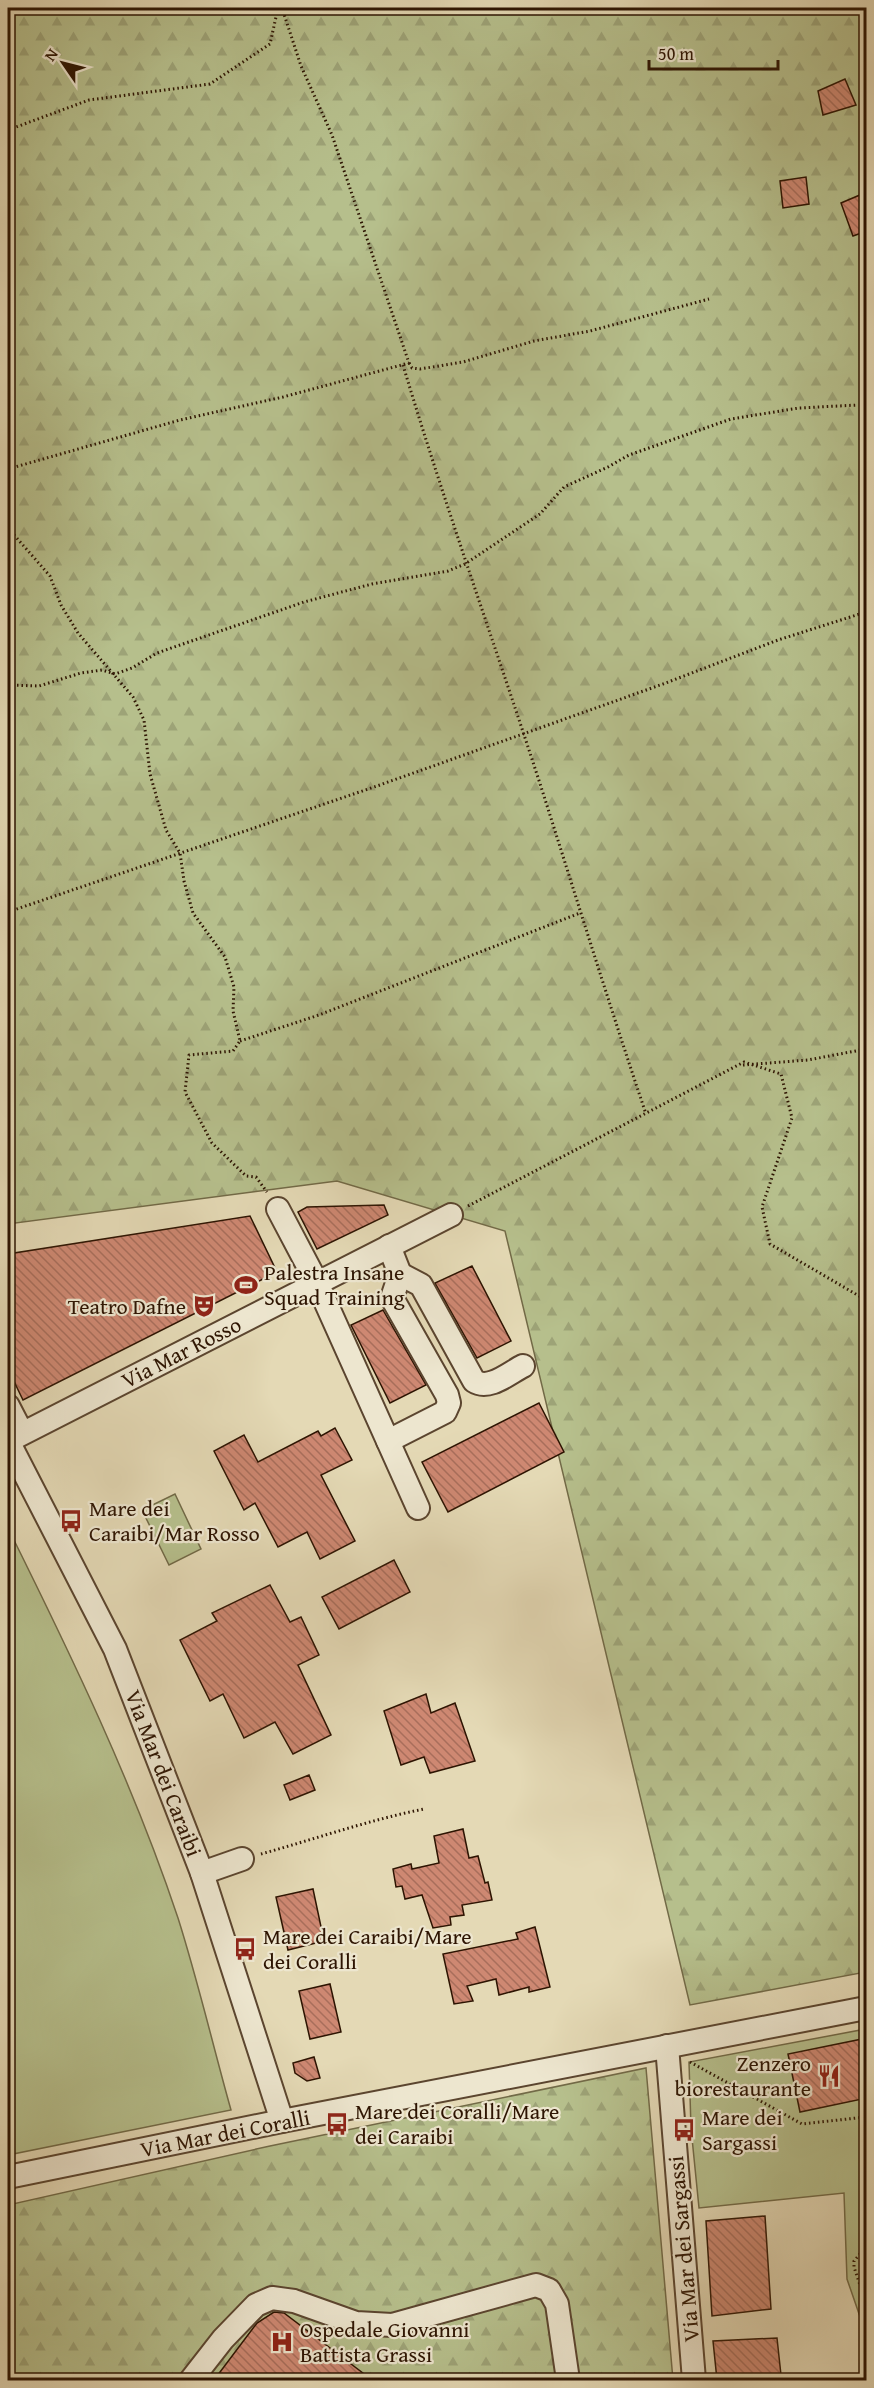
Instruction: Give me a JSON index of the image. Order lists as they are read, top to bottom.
{
  "streets": {
    "street": [
      "Via Mar Rosso",
      "Via Mar dei Caraibi",
      "Via Mar dei Coralli",
      "Via Mar dei Sargassi"
    ]
  },
  "crossings": [
    ["Via Mar Rosso", "Via Mar dei Caraibi"],
    ["Via Mar dei Caraibi", "Via Mar dei Coralli"],
    ["Via Mar dei Coralli", "Via Mar dei Sargassi"]
  ],
  "places": {
    "sports": ["Palestra Insane Squad Training"],
    "theatre": ["Teatro Dafne"],
    "bus stop": [
      "Mare dei Caraibi/Mar Rosso",
      "Mare dei Caraibi/Mare dei Coralli",
      "Mare dei Coralli/Mare dei Caraibi",
      "Mare dei Sargassi"
    ],
    "restaurant": ["Zenzero biorestaurante"],
    "hospital": ["Ospedale Giovanni Battista Grassi"]
  },
  "scale_bar": "50 m",
  "north": "top left"
}
